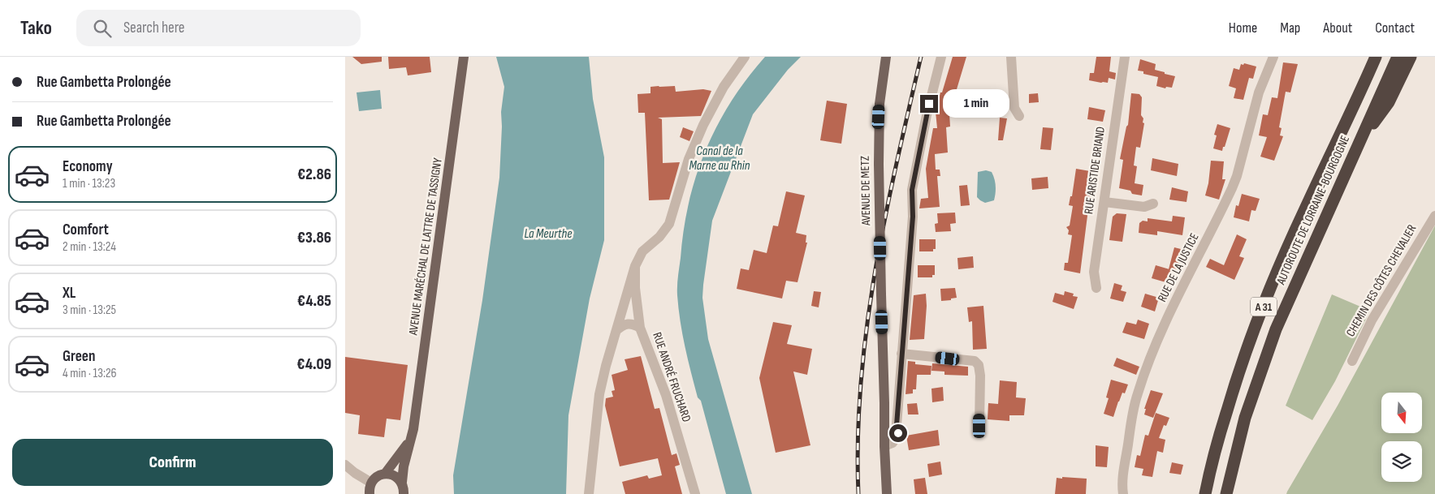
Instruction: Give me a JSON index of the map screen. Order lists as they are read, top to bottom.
{
  "streets": {
    "highway": ["AUTOROUTE DE LORRAINE-BOURGOGNE", "A 31"],
    "main road": ["AVENUE DE METZ", "AVENUE MARÉCHAL DE LATTRE DE TASSIGNY"],
    "street": [
      "RUE ARISTIDE BRIAND",
      "RUE DE LA JUSTICE",
      "CHEMIN DES CÔTES CHEVALIER",
      "RUE ANDRÉ FRUCHARD"
    ]
  },
  "water": ["Canal de la Marne au Rhin", "La Meurthe"],
  "north": "bottom",
  "page": {
    "header": "Tako",
    "search": "Search here",
    "nav": [
      "Home",
      "Map",
      "About",
      "Contact"
    ],
    "banner": ["Rue Gambetta Prolongée", "Rue Gambetta Prolongée"],
    "bubble": "1 min",
    "list": [
      {
        "name": "Economy",
        "note": "1 min · 13:23",
        "value": "€2.86"
      },
      {
        "name": "Comfort",
        "note": "2 min · 13:24",
        "value": "€3.86"
      },
      {
        "name": "XL",
        "note": "3 min · 13:25",
        "value": "€4.85"
      },
      {
        "name": "Green",
        "note": "4 min · 13:26",
        "value": "€4.09"
      }
    ],
    "buttons": "Confirm"
  }
}
